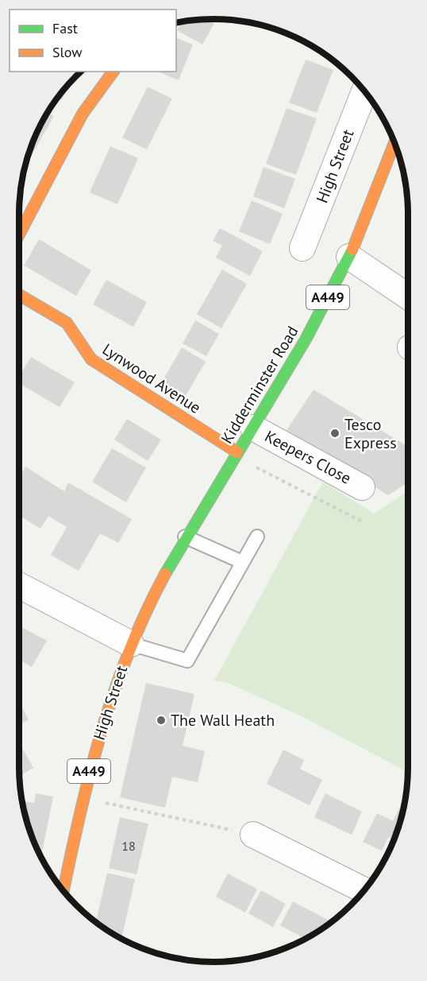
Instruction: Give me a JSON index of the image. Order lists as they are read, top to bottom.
{
  "streets": {
    "main road": [
      "High Street",
      "A449",
      "Lynwood Avenue",
      "Kidderminster Road"
    ],
    "street": ["Keepers Close"]
  },
  "crossings": [
    ["High Street", "Kidderminster Road"],
    ["Lynwood Avenue", "Kidderminster Road"],
    ["Kidderminster Road", "Keepers Close"]
  ],
  "places": ["Tesco Express", "The Wall Heath"],
  "house_numbers": ["18"],
  "legend": ["Fast", "Slow"]
}
